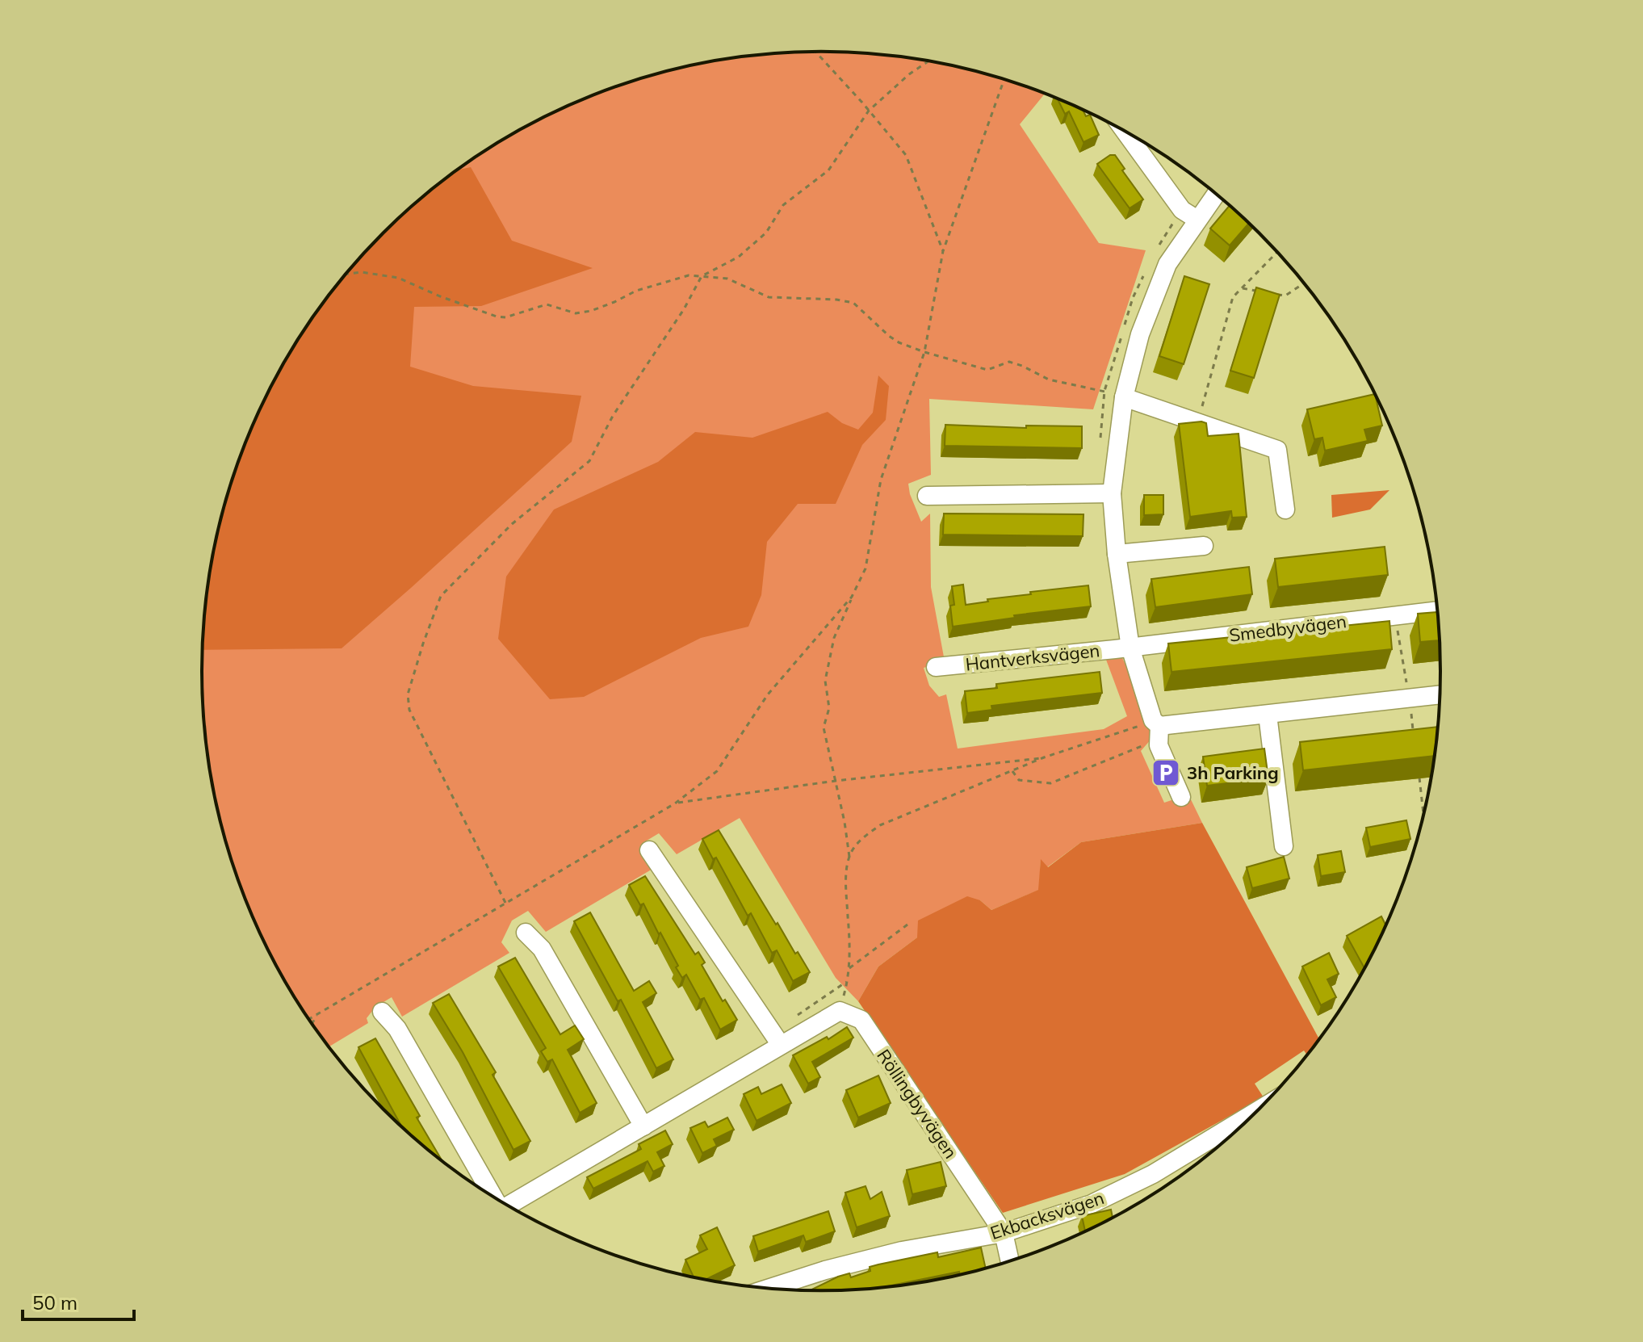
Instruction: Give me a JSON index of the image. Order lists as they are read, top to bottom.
{
  "streets": {
    "street": [
      "Smedbyvägen",
      "Hantverksvägen",
      "Röllingbyvägen",
      "Ekbacksvägen"
    ]
  },
  "crossings": [
    ["Smedbyvägen", "Hantverksvägen"],
    ["Röllingbyvägen", "Ekbacksvägen"]
  ],
  "places": {
    "parking": ["3h Parking"]
  },
  "scale_bar": "50 m"
}
